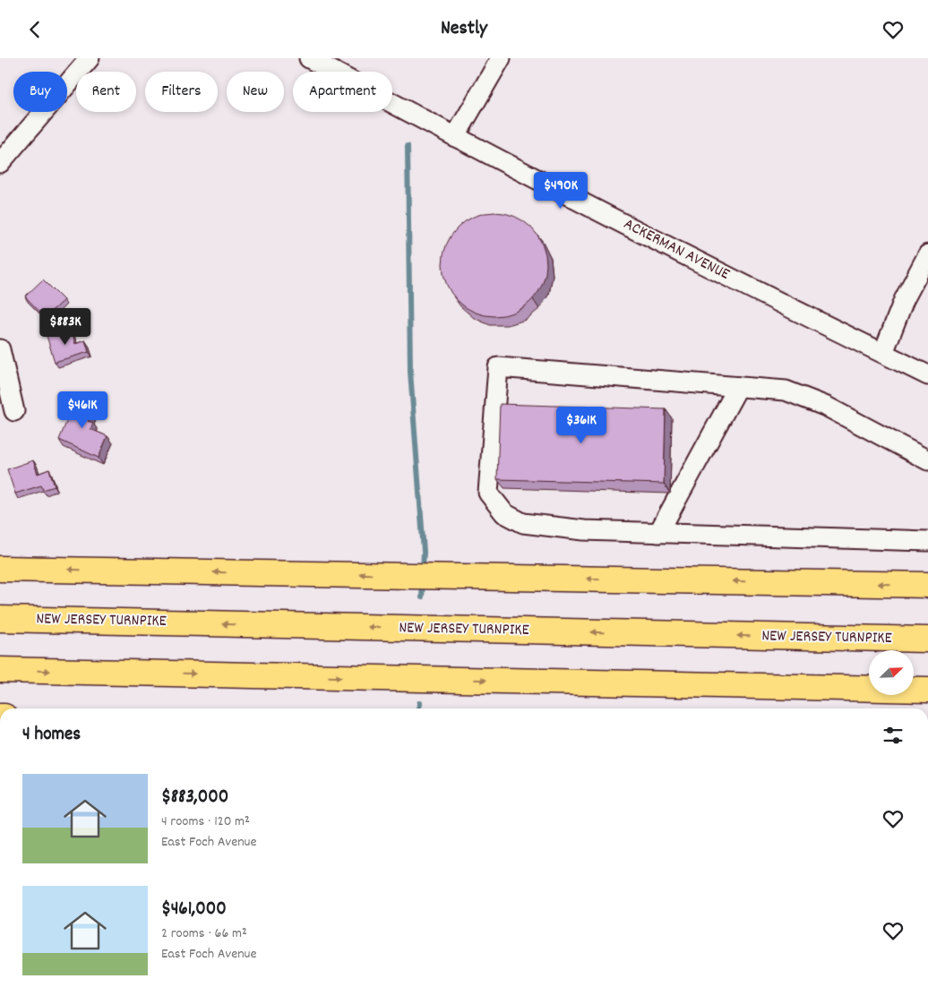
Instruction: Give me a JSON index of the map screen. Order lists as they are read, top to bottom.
{
  "streets": {
    "highway": ["NEW JERSEY TURNPIKE"],
    "street": ["ACKERMAN AVENUE"]
  },
  "north": "top right",
  "page": {
    "header": "Nestly",
    "chip": [
      "Buy",
      "Rent",
      "Filters",
      "New",
      "Apartment"
    ],
    "price": [
      "$490K",
      "$883K",
      "$461K",
      "$361K"
    ],
    "heading": "4 homes",
    "list": [
      {
        "name": "$883,000",
        "note": "4 rooms · 120 m² · East Foch Avenue"
      },
      {
        "name": "$461,000",
        "note": "2 rooms · 66 m² · East Foch Avenue"
      }
    ]
  }
}
